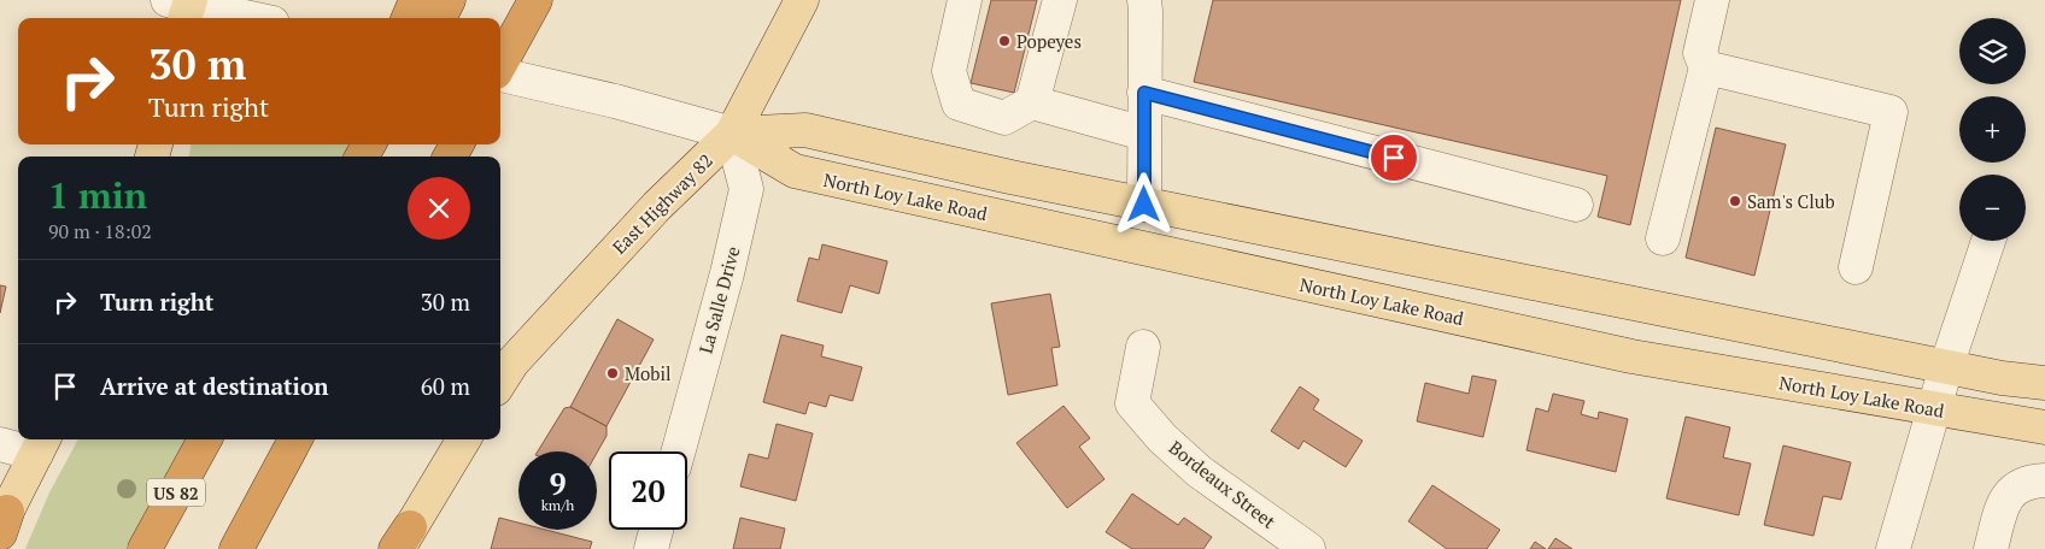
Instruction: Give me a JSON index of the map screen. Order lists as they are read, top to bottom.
{
  "streets": {
    "highway": ["US 82"],
    "main road": ["North Loy Lake Road", "East Highway 82"],
    "street": ["La Salle Drive", "Bordeaux Street"]
  },
  "crossings": [
    ["North Loy Lake Road", "East Highway 82"],
    ["North Loy Lake Road", "La Salle Drive"],
    ["East Highway 82", "La Salle Drive"]
  ],
  "places": ["Popeyes", "Sam's Club", "Mobil"],
  "page": {
    "map_buttons": ["+", "−"],
    "turn": ["30 m", "Turn right"],
    "heading": ["1 min", "90 m · 18:02"],
    "list": [
      {
        "name": "Turn right",
        "value": "30 m"
      },
      {
        "name": "Arrive at destination",
        "value": "60 m"
      }
    ],
    "speed": "9 km/h",
    "limit": "20"
  }
}
